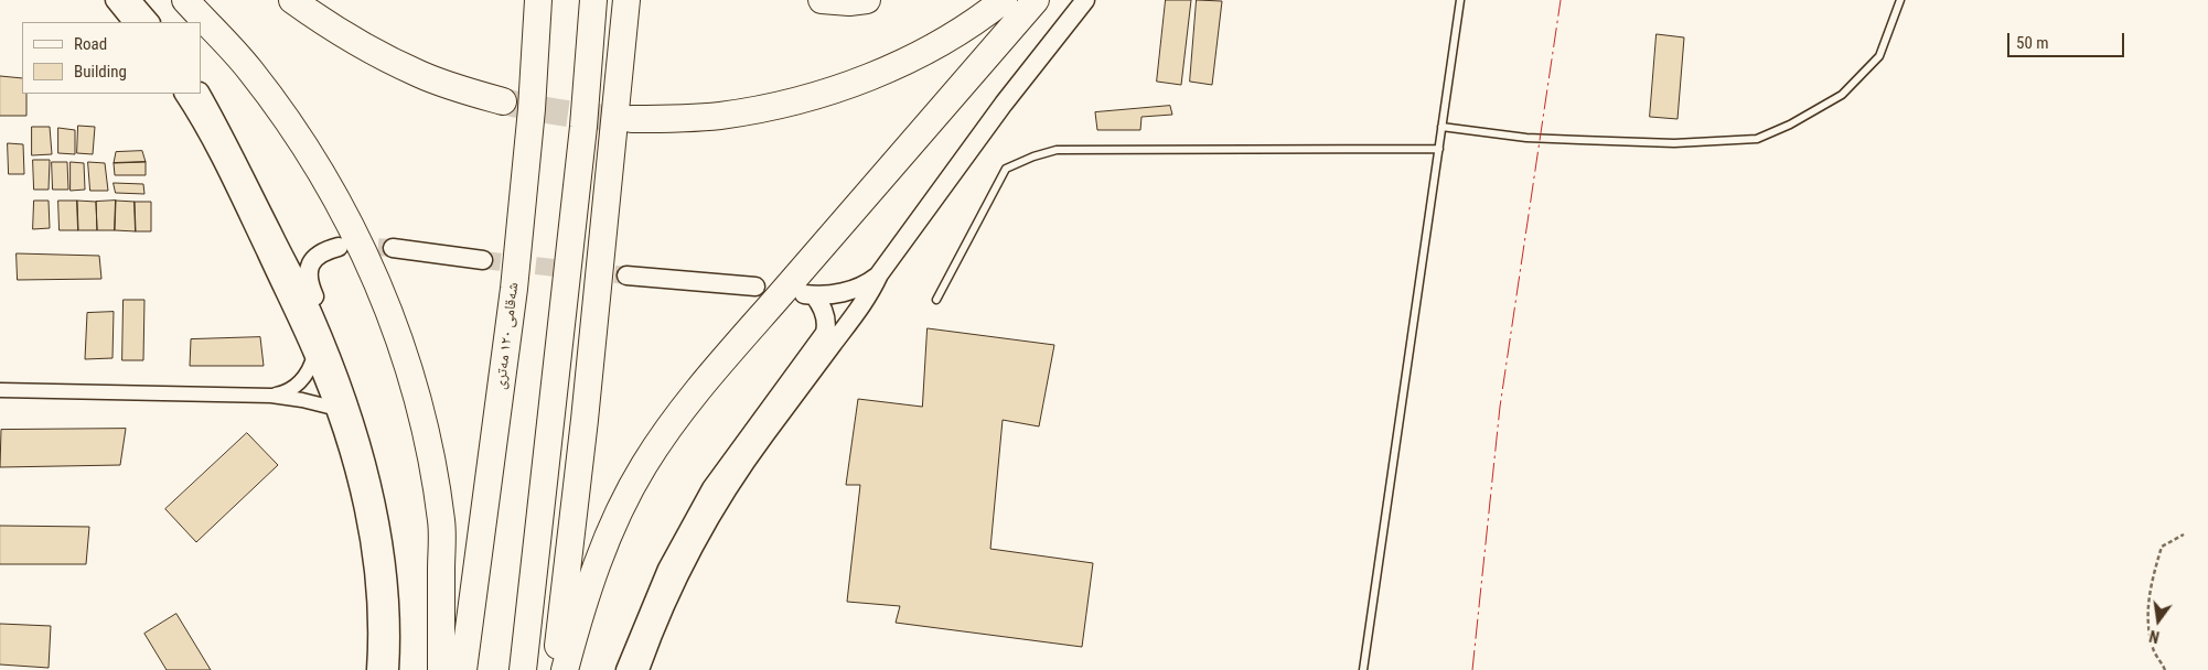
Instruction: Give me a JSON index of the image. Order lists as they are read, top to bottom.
{
  "streets": {
    "highway": ["شەقامی ١٢٠ مەتری"]
  },
  "legend": ["Road", "Building"],
  "scale_bar": "50 m",
  "north": "bottom"
}
